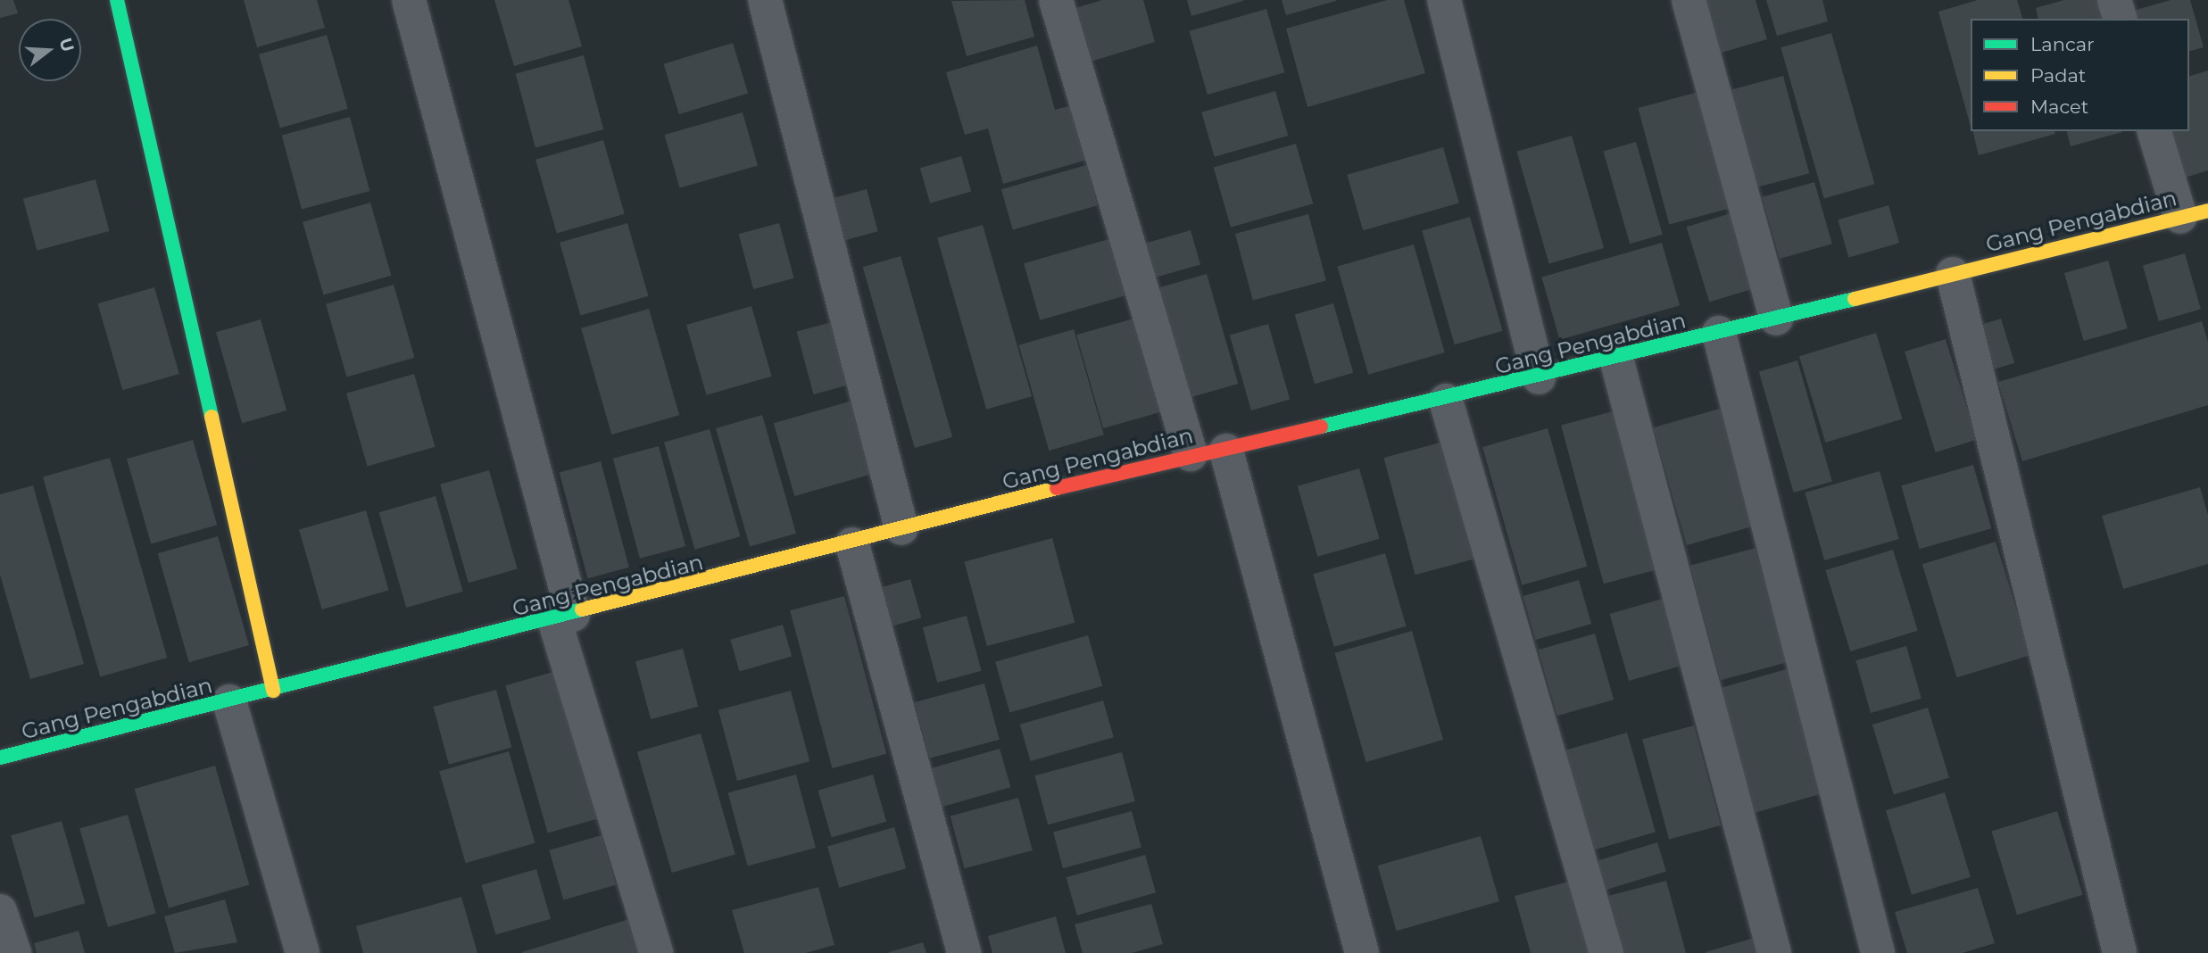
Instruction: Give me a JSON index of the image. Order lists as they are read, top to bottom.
{
  "streets": {
    "street": ["Gang Pengabdian"]
  },
  "legend": ["Lancar", "Padat", "Macet"],
  "north": "right"
}
